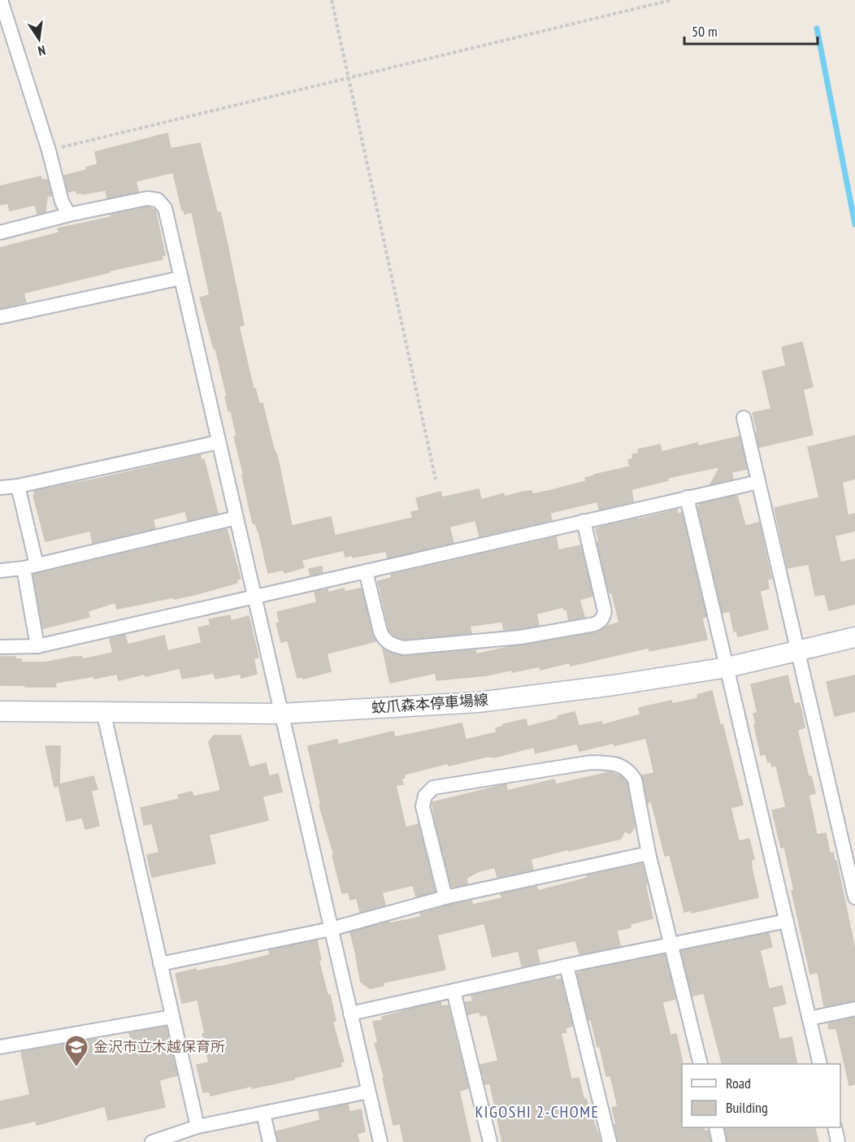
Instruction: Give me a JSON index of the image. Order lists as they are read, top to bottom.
{
  "streets": {
    "main road": ["蚊爪森本停車場線"]
  },
  "districts": ["KIGOSHI 2-CHOME"],
  "places": {
    "school or university": ["金沢市立木越保育所"]
  },
  "legend": ["Road", "Building"],
  "scale_bar": "50 m",
  "north": "bottom"
}
